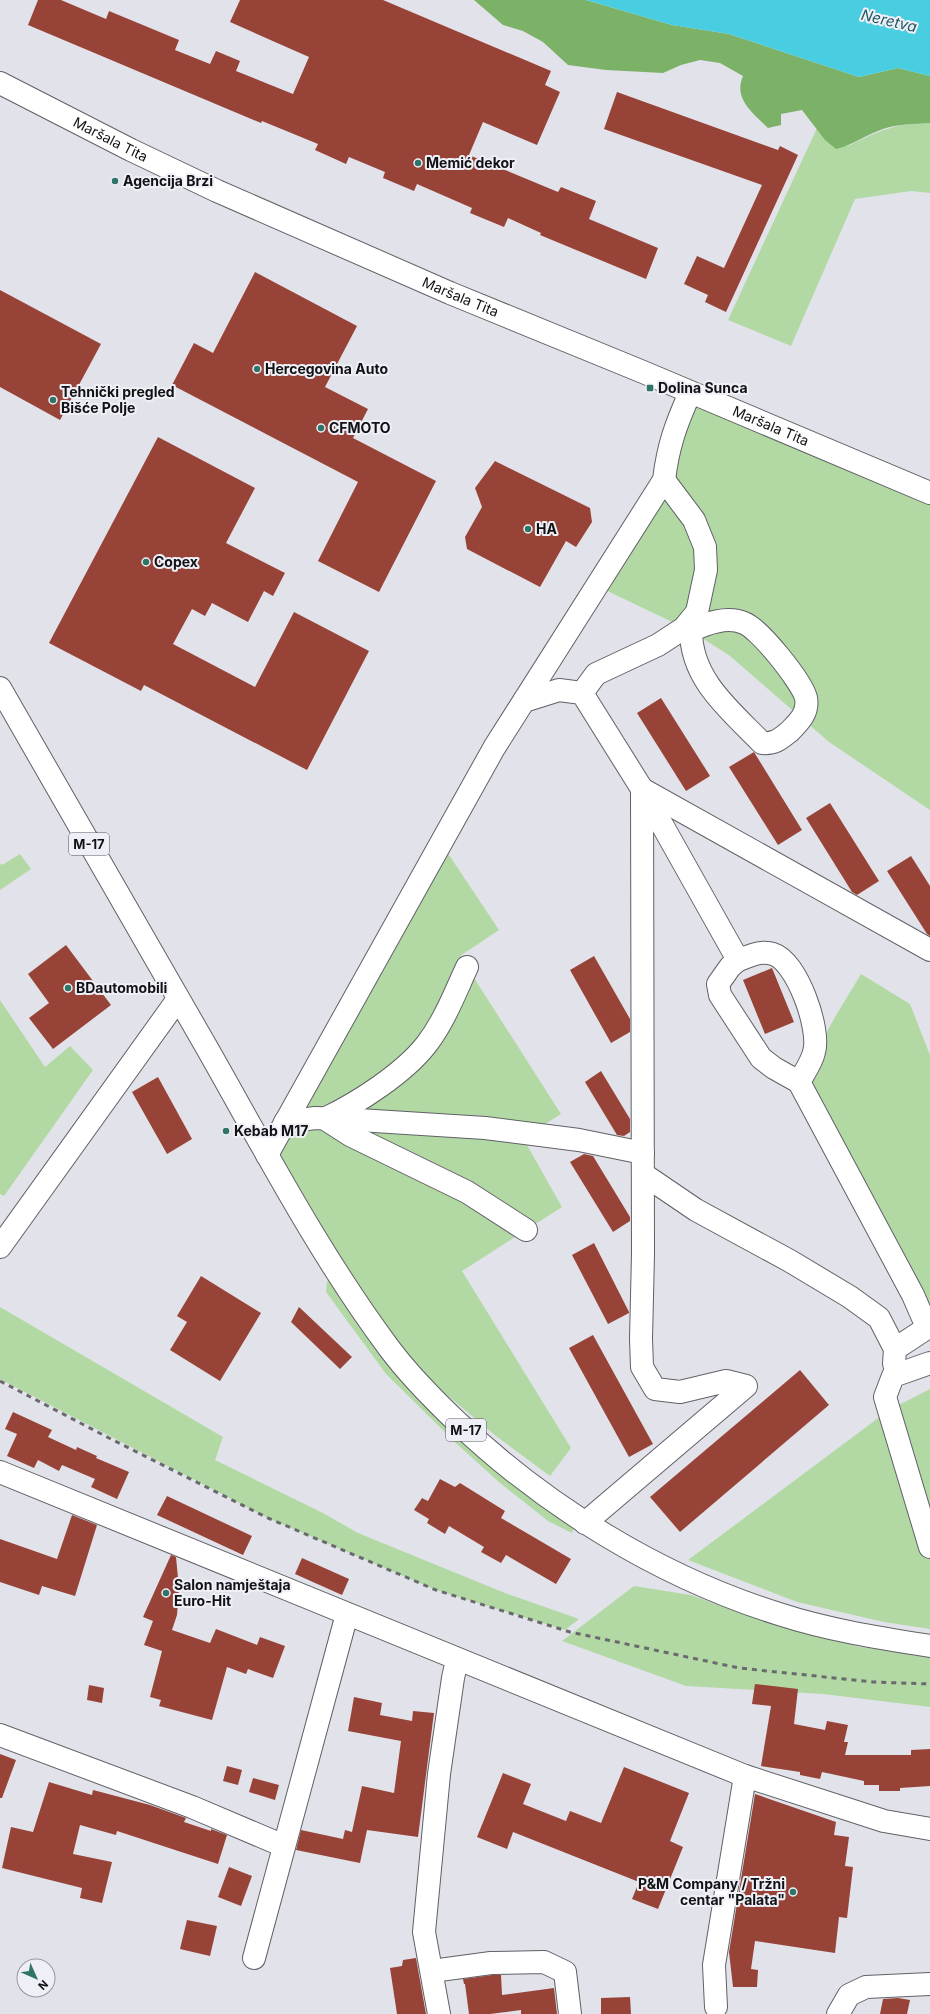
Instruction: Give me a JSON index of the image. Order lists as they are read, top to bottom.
{
  "streets": {
    "street": ["Maršala Tita", "M-17"]
  },
  "water": ["Neretva"],
  "places": {
    "other": [
      "Memić dekor",
      "Agencija Brzi",
      "Hercegovina Auto",
      "Tehnički pregled Bišće Polje",
      "CFMOTO",
      "HA",
      "Copex",
      "BDautomobili",
      "Kebab M17",
      "Salon namještaja Euro-Hit",
      "P&M Company / Tržni centar \"Palata\""
    ],
    "transit": ["Dolina Sunca"]
  },
  "north": "bottom right"
}
